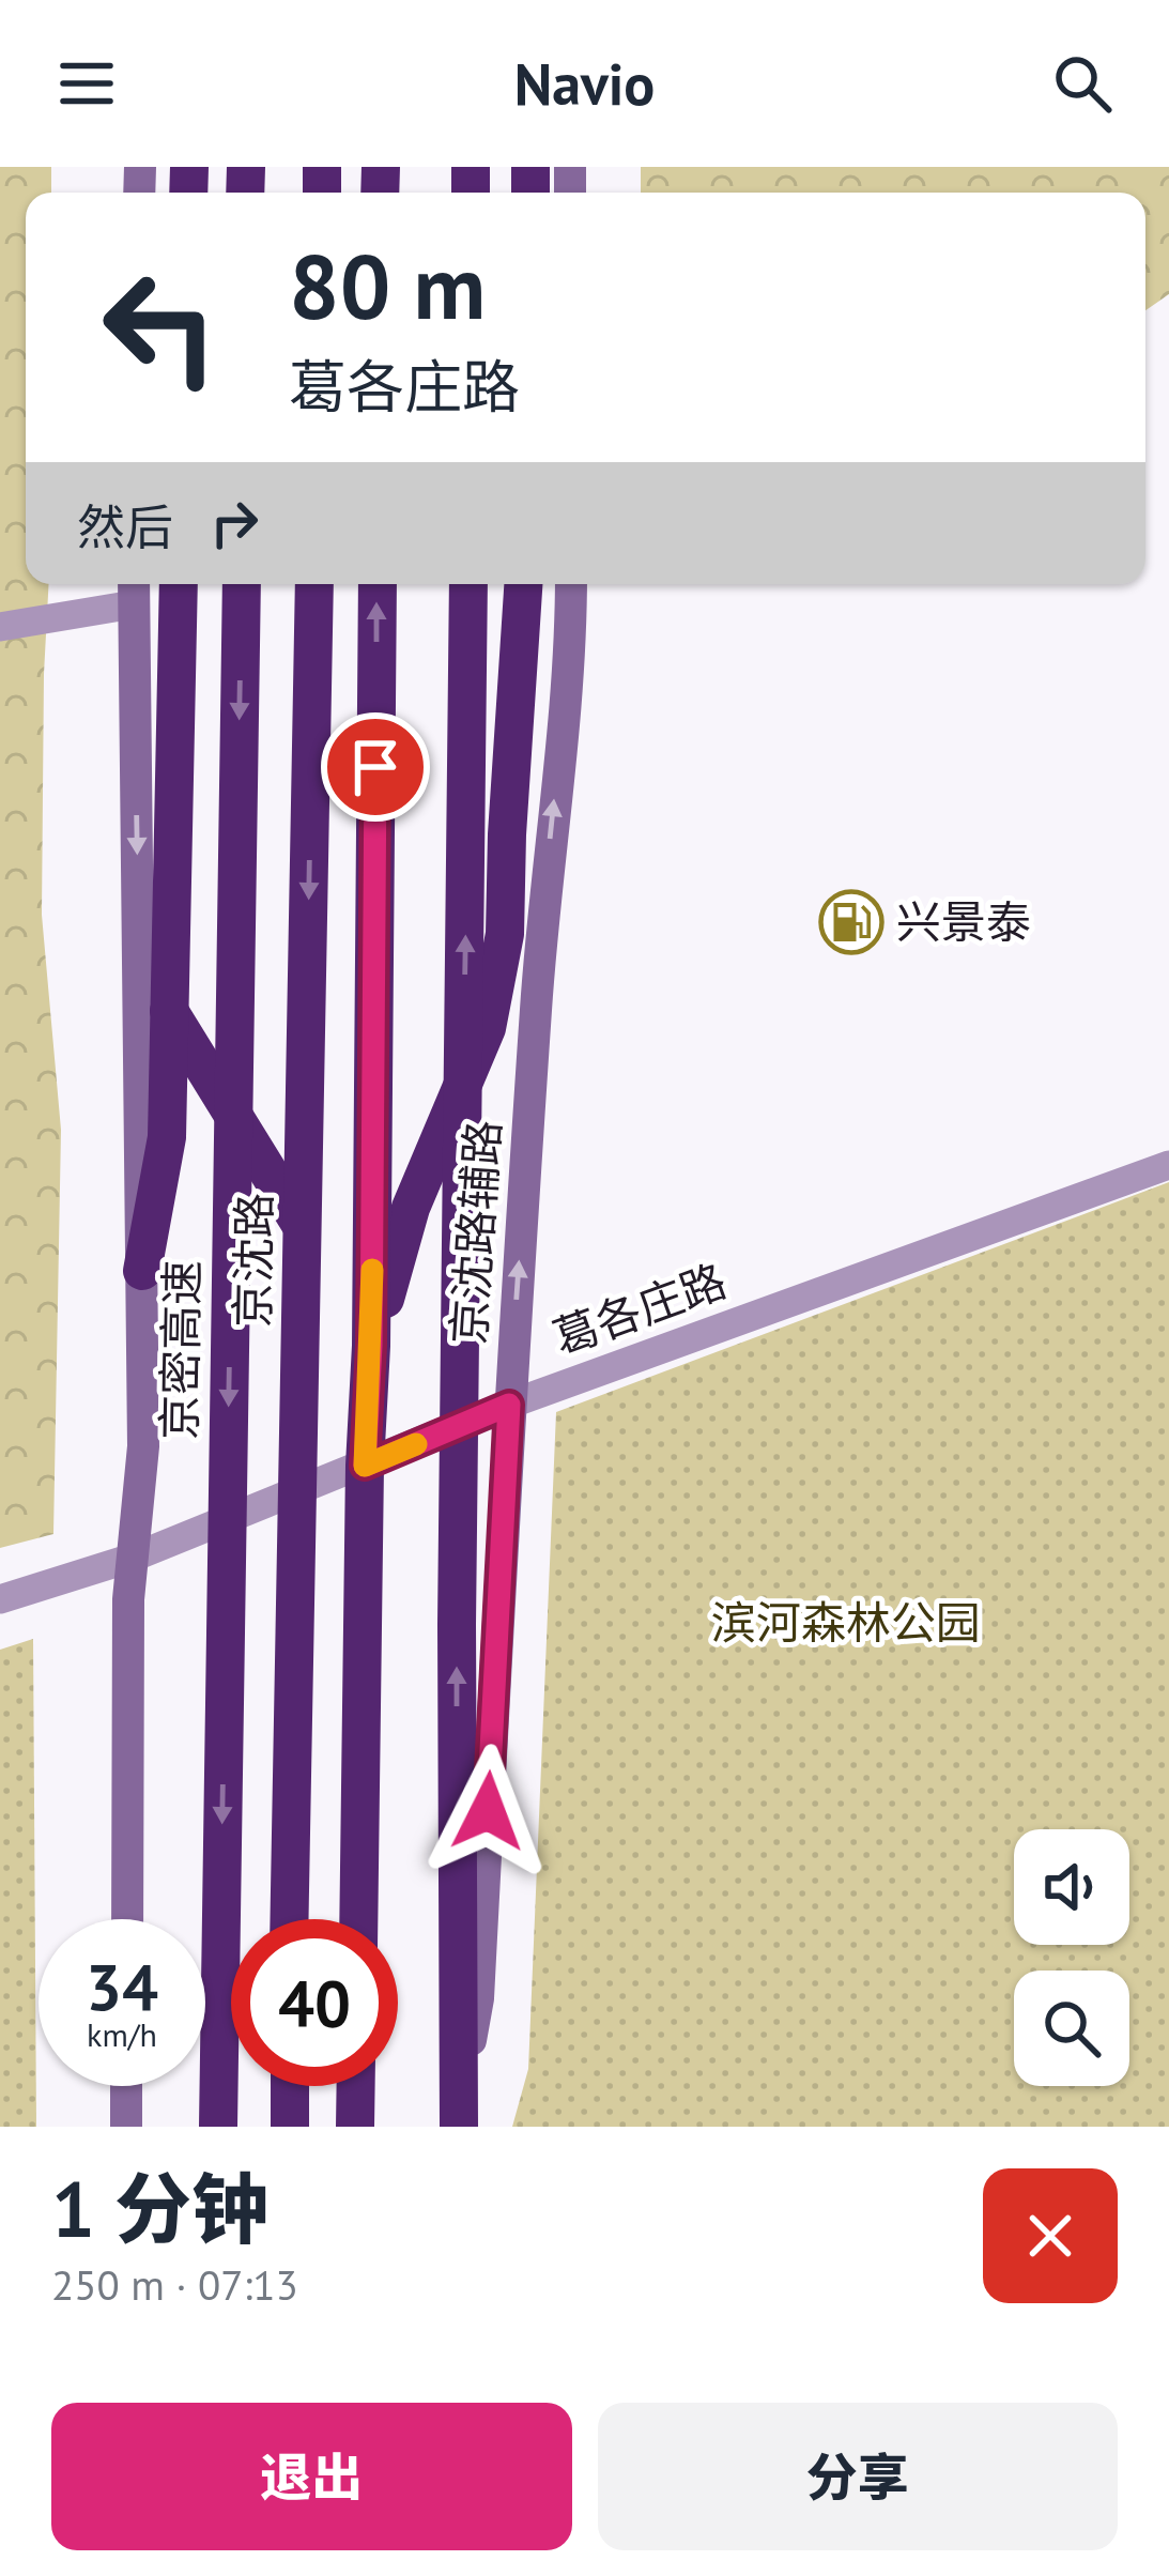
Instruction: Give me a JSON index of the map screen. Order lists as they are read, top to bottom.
{
  "streets": {
    "highway": ["京沈路", "京密高速"],
    "street": ["京沈路辅路", "葛各庄路"]
  },
  "crossings": [
    ["京沈路辅路", "葛各庄路"],
    ["京沈路", "葛各庄路"]
  ],
  "one_way": ["京沈路辅路"],
  "parks": ["滨河森林公园"],
  "places": {
    "fuel station": ["兴景泰"]
  },
  "page": {
    "header": "Navio",
    "turn": ["80 m", "葛各庄路"],
    "then": "然后",
    "speed": "34 km/h",
    "limit": "40",
    "heading": ["1 分钟", "250 m · 07:13"],
    "buttons": ["退出", "分享"]
  }
}
